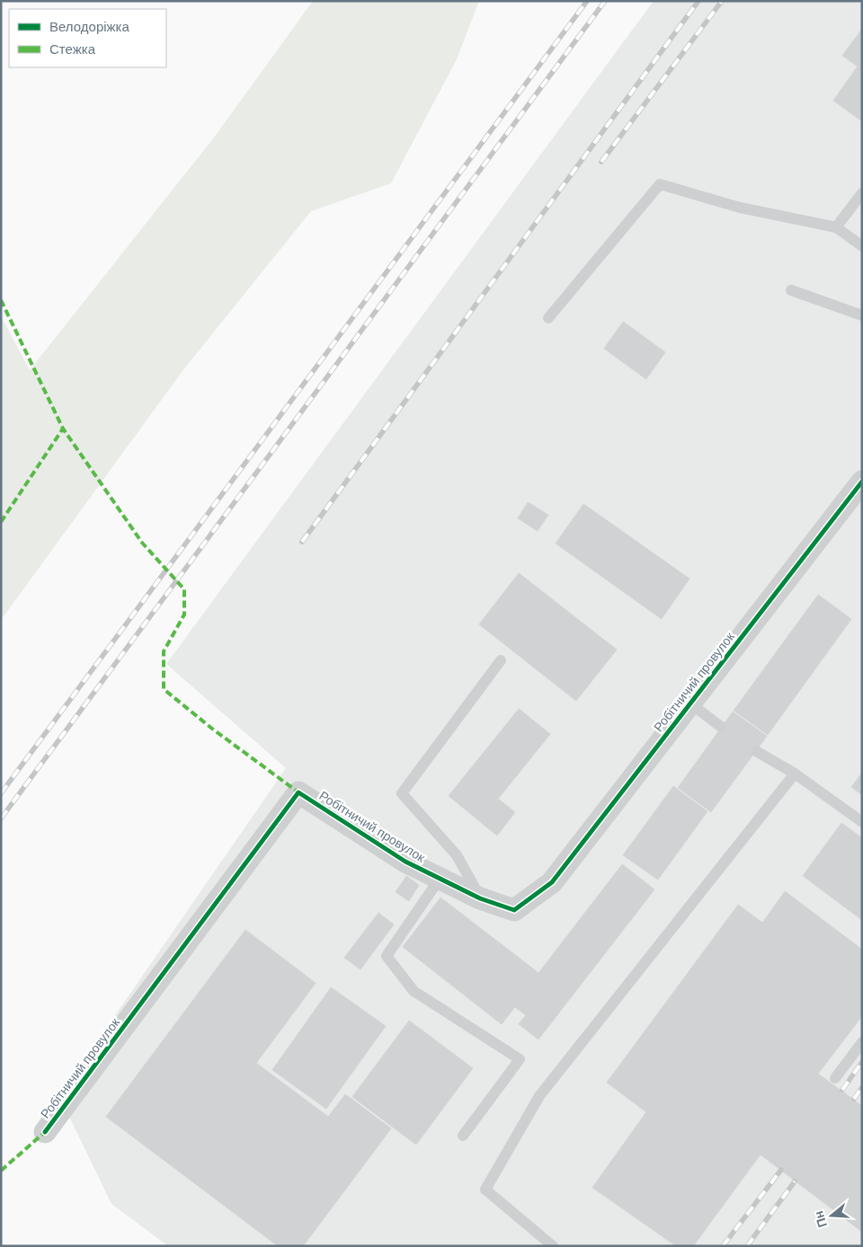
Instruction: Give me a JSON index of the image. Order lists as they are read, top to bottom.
{
  "streets": {
    "street": ["Робітничий провулок"]
  },
  "legend": ["Велодоріжка", "Стежка"],
  "north": "left"
}
